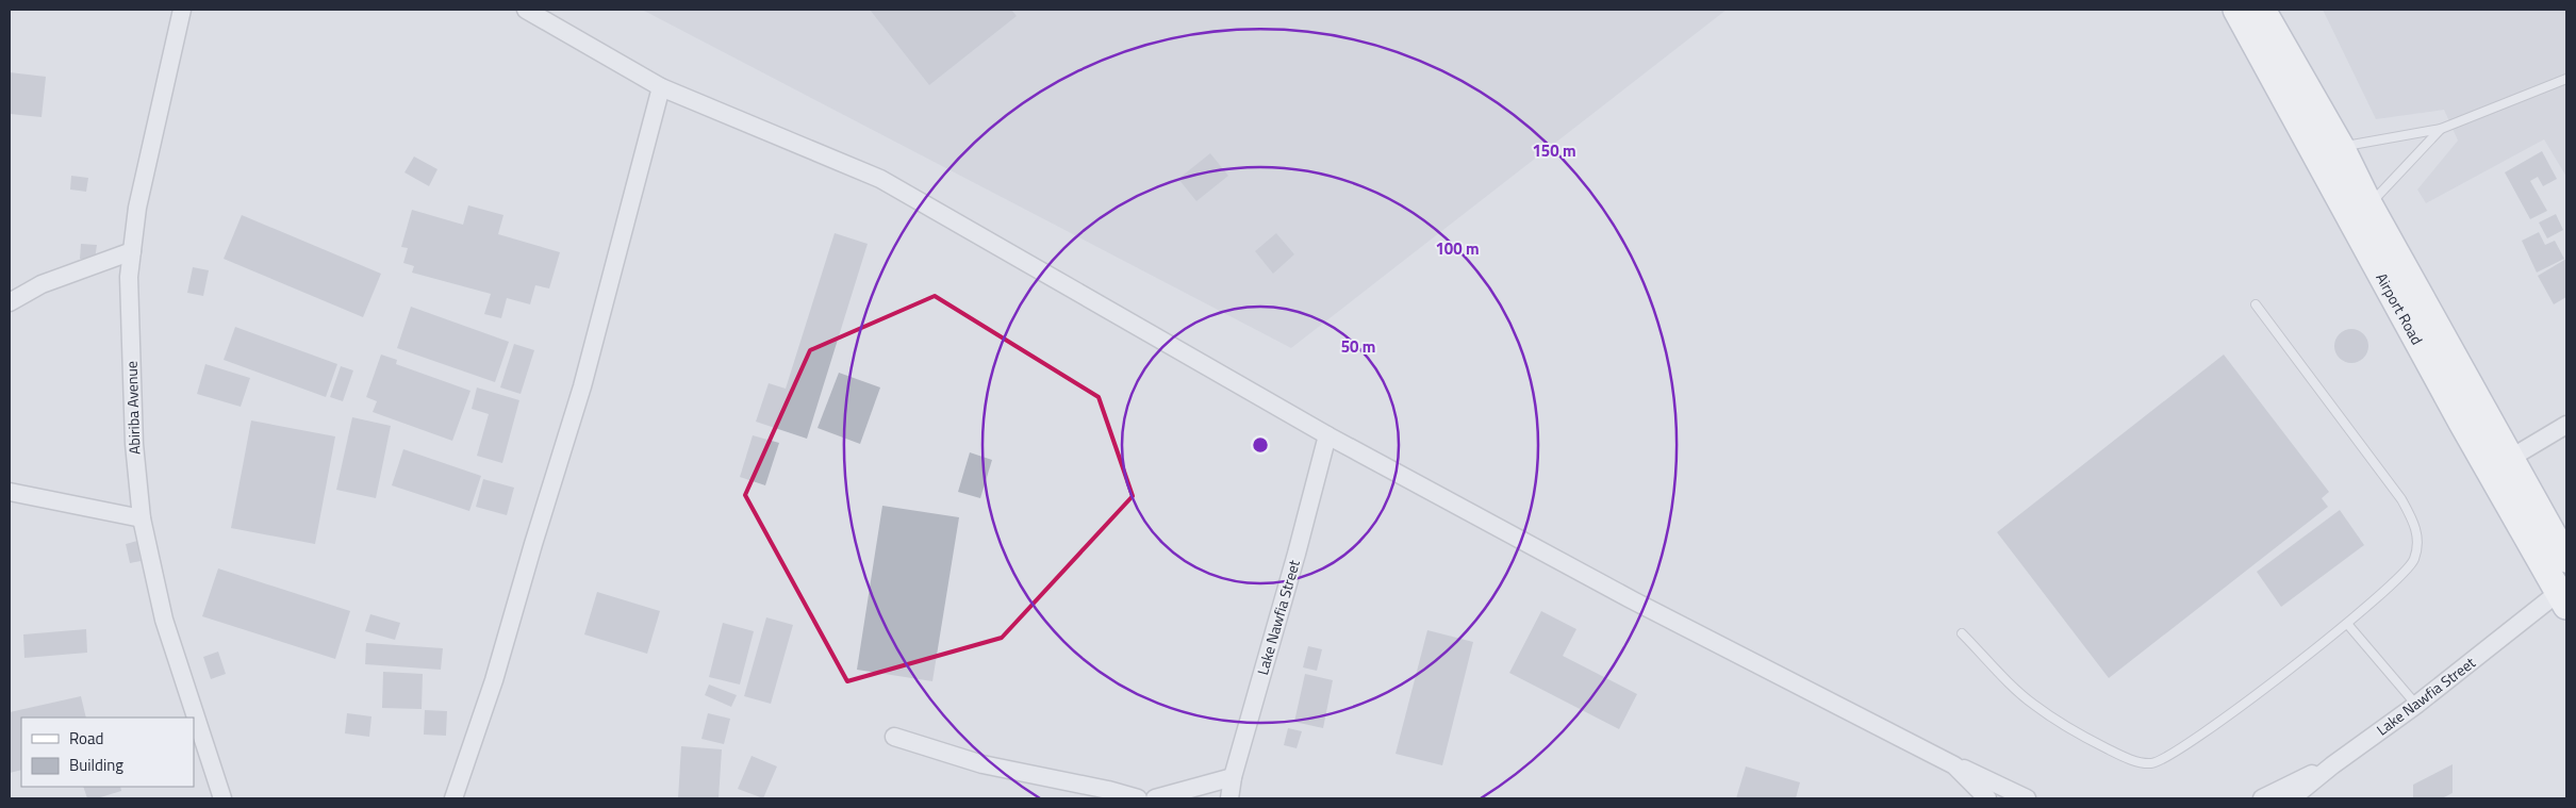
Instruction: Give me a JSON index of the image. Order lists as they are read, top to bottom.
{
  "streets": {
    "main road": ["Airport Road"],
    "street": ["Abiriba Avenue", "Lake Nawfia Street"]
  },
  "crossings": [
    ["Airport Road", "Lake Nawfia Street"]
  ],
  "legend": ["Road", "Building"],
  "rings": ["150 m", "100 m", "50 m"]
}
